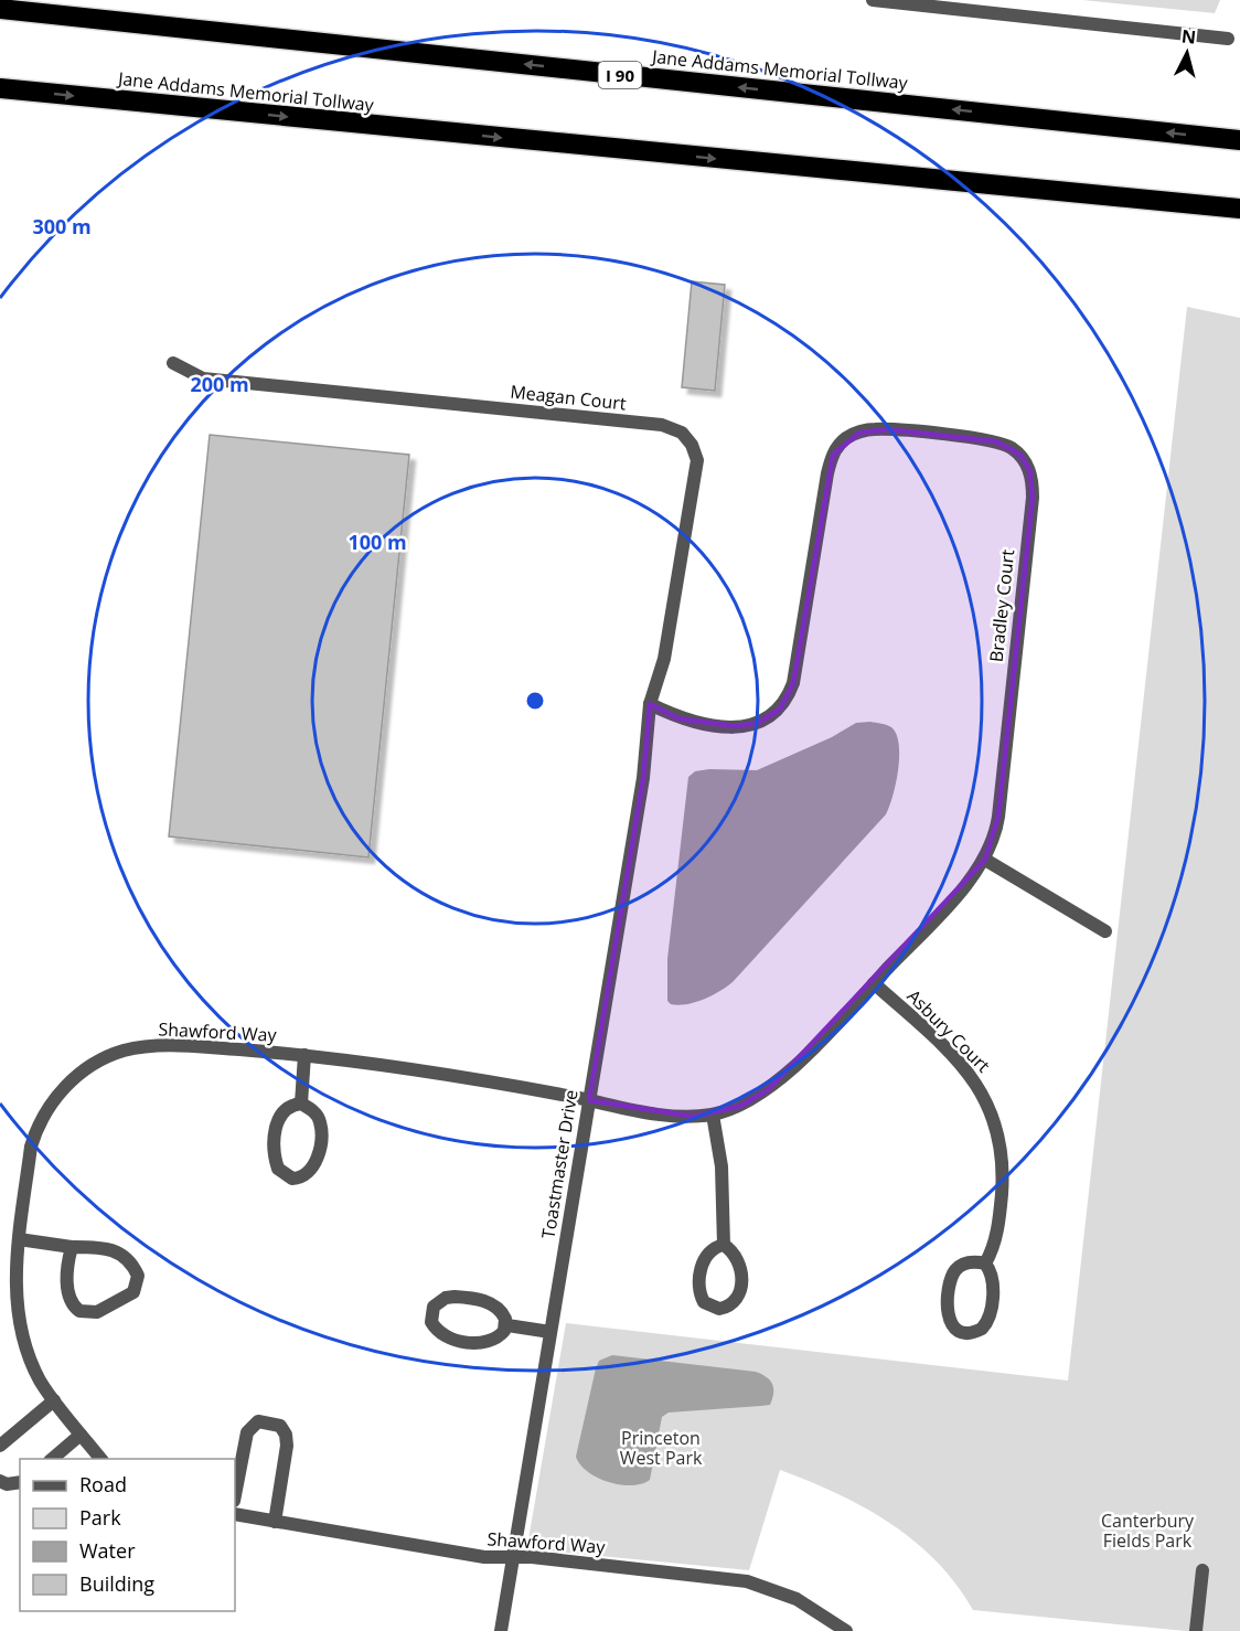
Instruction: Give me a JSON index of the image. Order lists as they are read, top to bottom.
{
  "streets": {
    "highway": ["Jane Addams Memorial Tollway", "I 90"],
    "street": [
      "Meagan Court",
      "Bradley Court",
      "Asbury Court",
      "Shawford Way",
      "Toastmaster Drive"
    ]
  },
  "crossings": [
    ["Meagan Court", "Bradley Court"],
    ["Meagan Court", "Toastmaster Drive"],
    ["Bradley Court", "Asbury Court"],
    ["Bradley Court", "Shawford Way"],
    ["Bradley Court", "Toastmaster Drive"],
    ["Shawford Way", "Toastmaster Drive"]
  ],
  "parks": ["Princeton West Park", "Canterbury Fields Park"],
  "legend": [
    "Road",
    "Park",
    "Water",
    "Building"
  ],
  "north": "top",
  "rings": ["300 m", "200 m", "100 m"]
}
